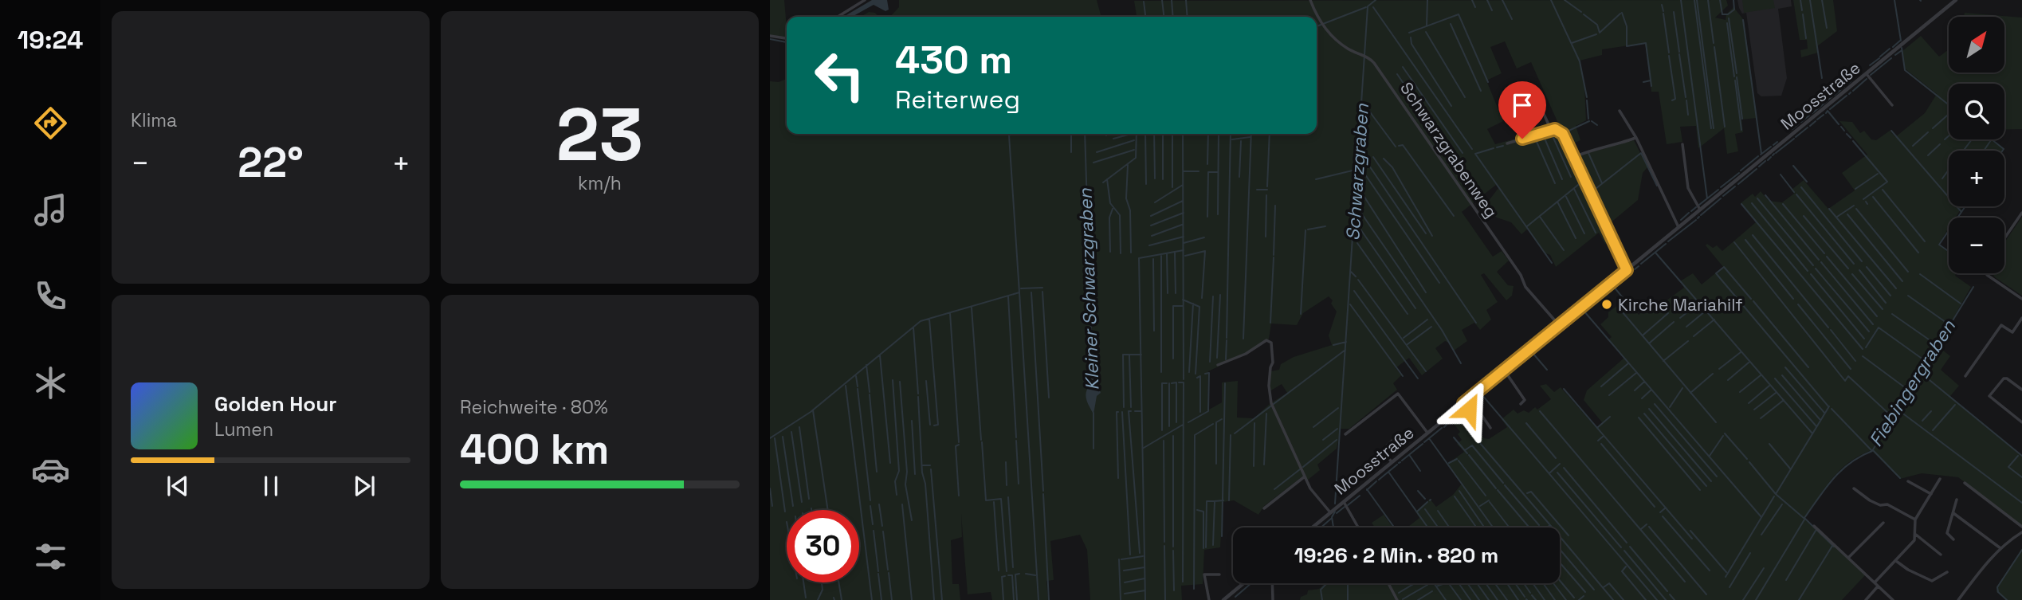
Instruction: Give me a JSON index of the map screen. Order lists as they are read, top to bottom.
{
  "streets": {
    "street": ["Moosstraße", "Schwarzgrabenweg"]
  },
  "crossings": [
    ["Moosstraße", "Schwarzgrabenweg"]
  ],
  "water": ["Schwarzgraben", "Kleiner Schwarzgraben", "Fiebingergraben"],
  "places": ["Kirche Mariahilf"],
  "north": "top right",
  "page": {
    "tabs": "19:24",
    "tile": [
      "Klima",
      ["23", "km/h"],
      ["Reichweite · 80%", "400 km"]
    ],
    "map_buttons": ["+", "−"],
    "turn": ["430 m", "Reiterweg"],
    "heat": ["−", "22°", "+"],
    "song": ["Golden Hour", "Lumen"],
    "limit": "30",
    "trip": "19:26 · 2 Min. · 820 m"
  }
}
